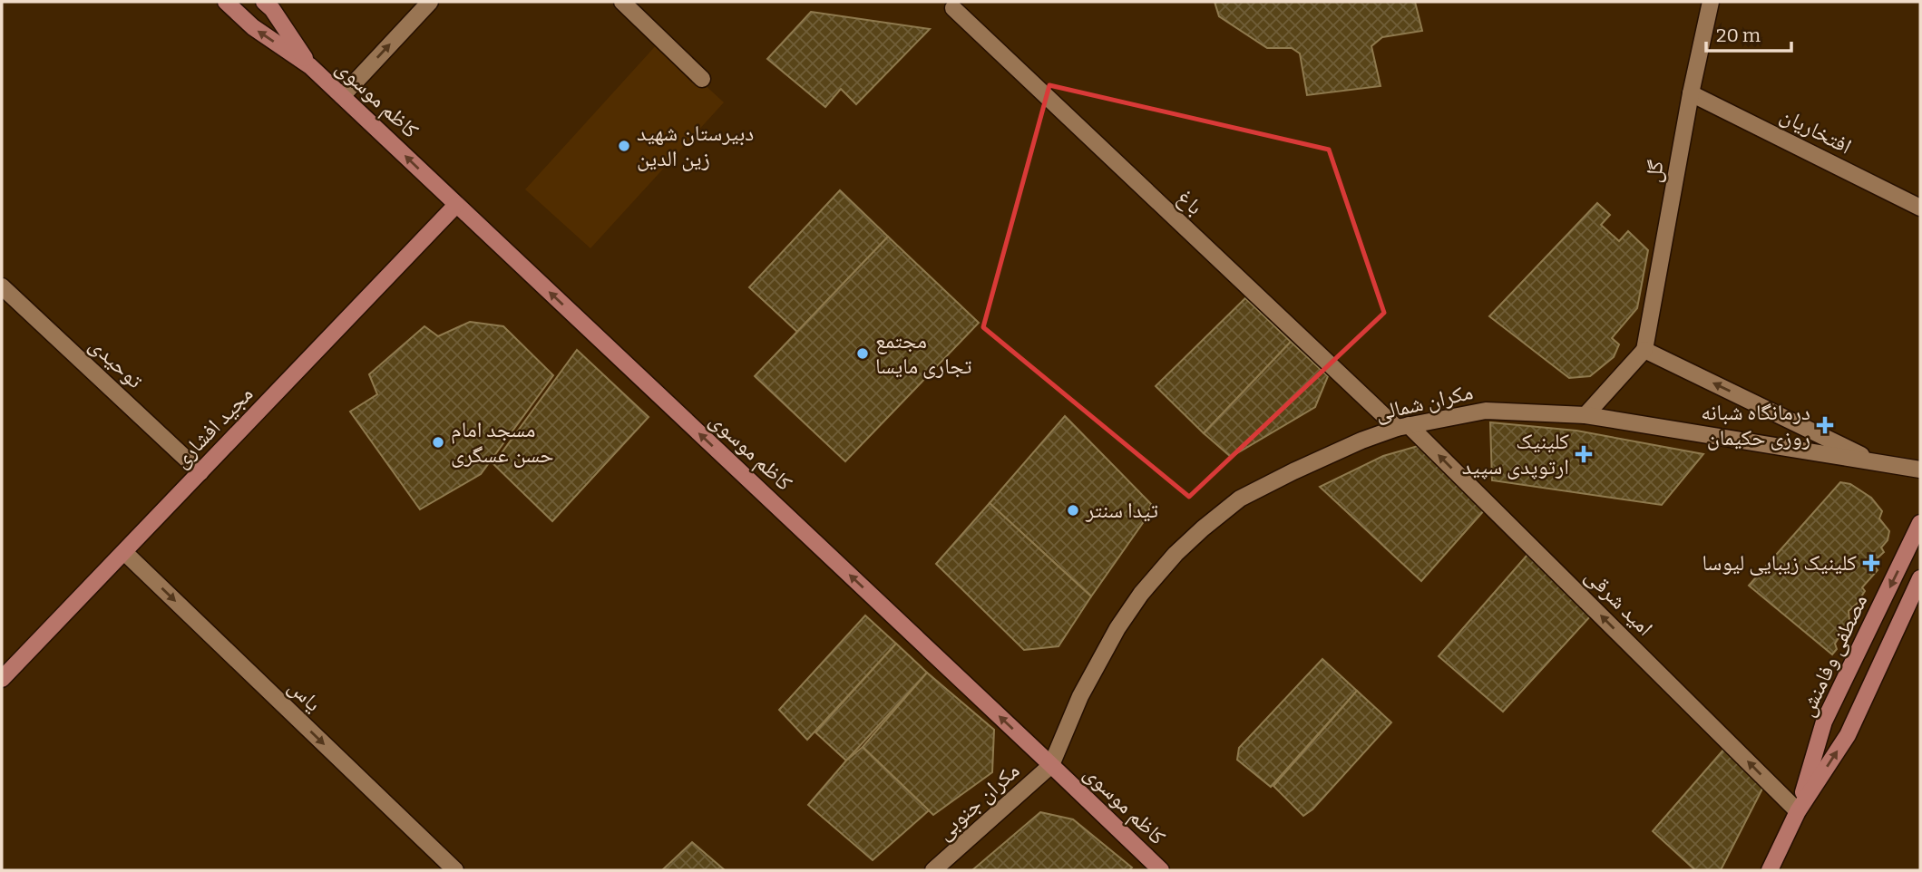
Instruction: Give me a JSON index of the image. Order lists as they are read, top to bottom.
{
  "streets": {
    "main road": ["کاظم موسوی", "مجید افشاری", "مصطفی وفامنش"],
    "street": [
      "افتخاریان",
      "گل",
      "باغ",
      "توحیدی",
      "مکران شمالی",
      "امید شرقی",
      "یاس",
      "مکران جنوبی"
    ]
  },
  "crossings": [
    ["کاظم موسوی", "مکران شمالی"],
    ["کاظم موسوی", "مجید افشاری"],
    ["کاظم موسوی", "مکران جنوبی"],
    ["افتخاریان", "گل"],
    ["باغ", "مکران شمالی"],
    ["باغ", "امید شرقی"],
    ["توحیدی", "مجید افشاری"],
    ["مکران شمالی", "امید شرقی"],
    ["مکران شمالی", "مکران جنوبی"],
    ["مجید افشاری", "یاس"],
    ["امید شرقی", "مصطفی وفامنش"]
  ],
  "one_way": ["کاظم موسوی", "امید شرقی", "یاس"],
  "places": {
    "other": [
      "دبیرستان شهید زین الدین",
      "مجتمع تجاری مايسا",
      "مسجد امام حسن عسگری",
      "تیدا سنتر"
    ],
    "health": ["درمانگاه شبانه روزی حکیمان", "کلینیک ارتوپدی سپید", "کلینیک زیبایی لیوسا"]
  },
  "scale_bar": "20 m"
}
